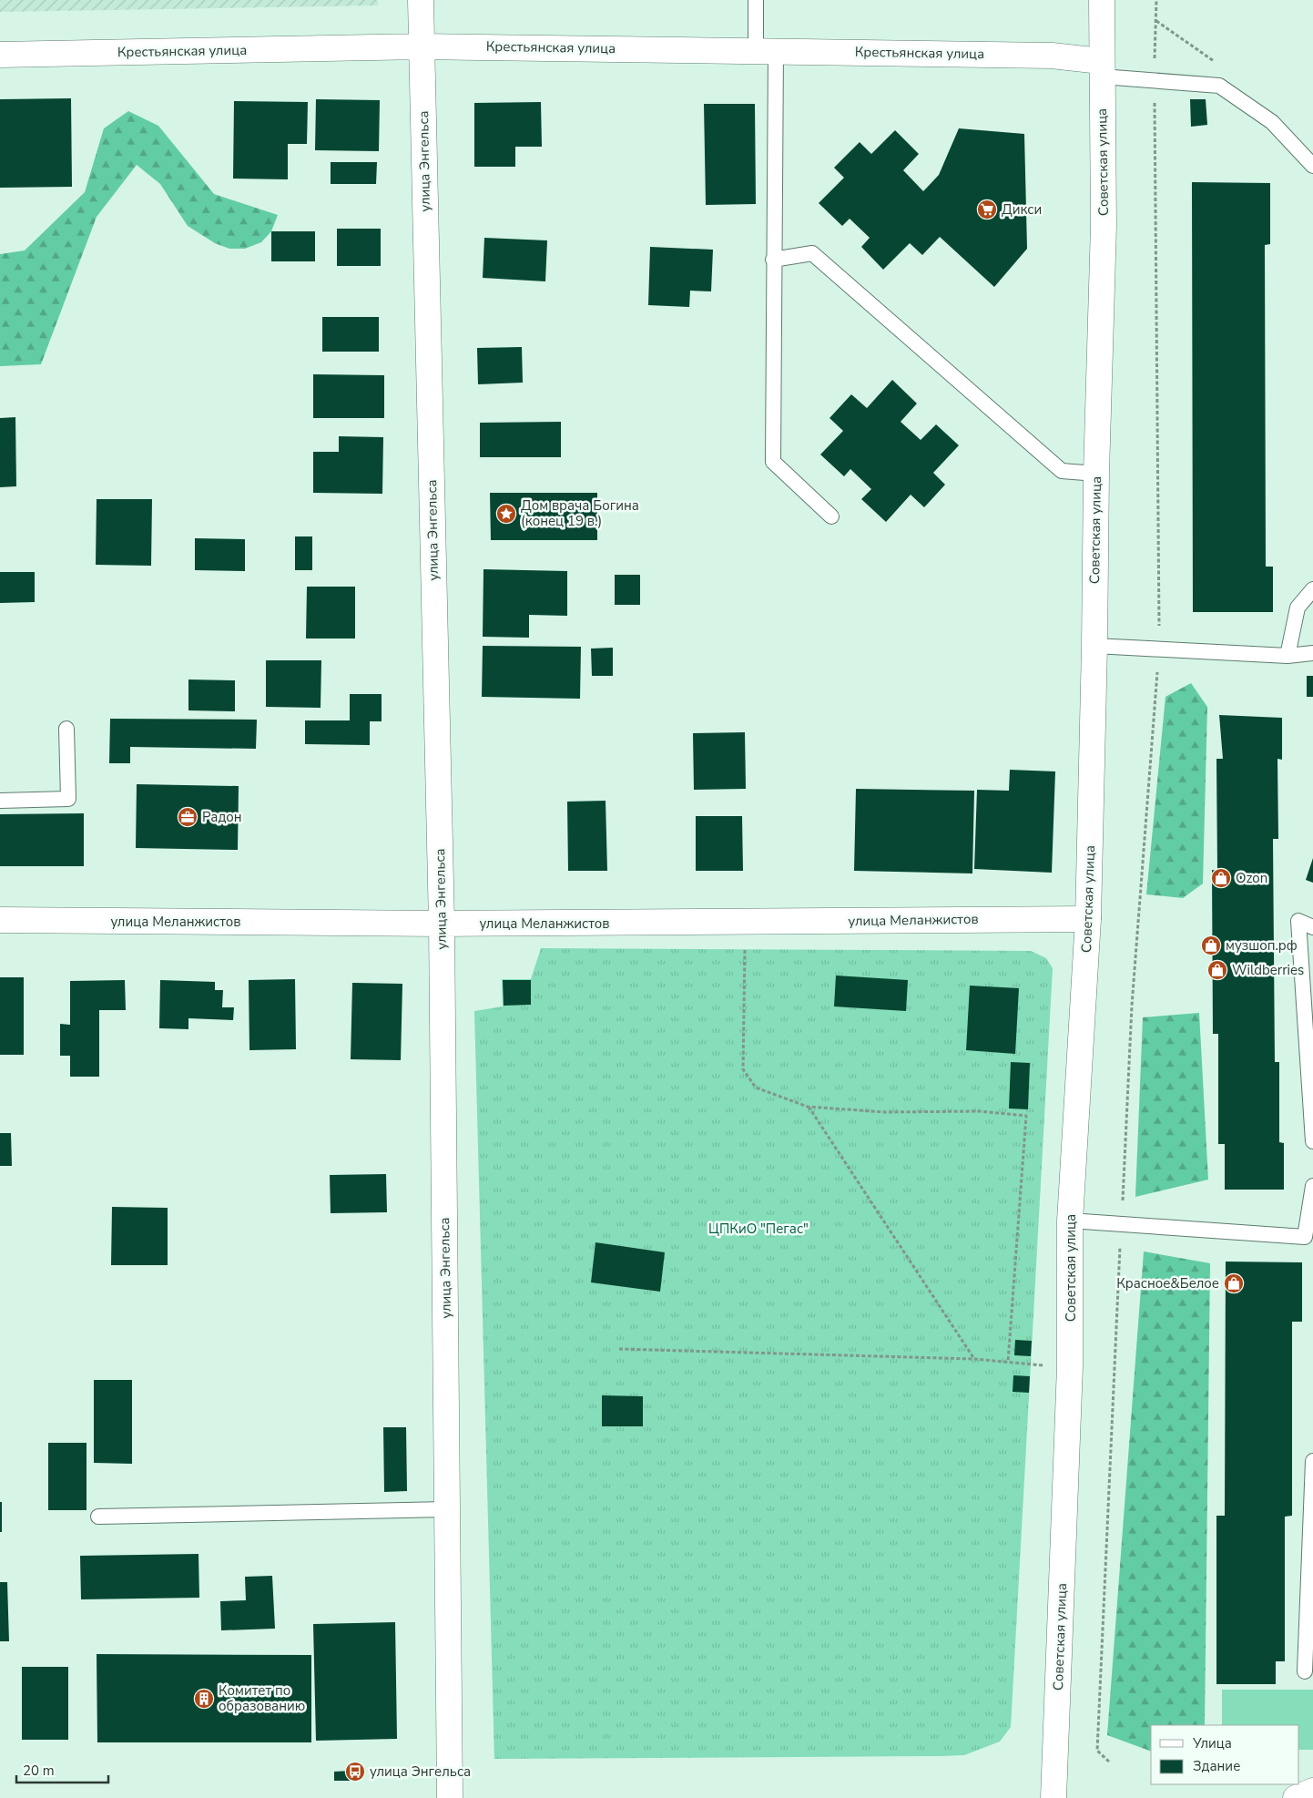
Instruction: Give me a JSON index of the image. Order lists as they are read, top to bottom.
{
  "streets": {
    "street": [
      "Крестьянская улица",
      "улица Энгельса",
      "Советская улица",
      "улица Меланжистов"
    ]
  },
  "crossings": [
    ["Крестьянская улица", "улица Энгельса"],
    ["Крестьянская улица", "Советская улица"],
    ["улица Энгельса", "улица Меланжистов"],
    ["Советская улица", "улица Меланжистов"]
  ],
  "parks": ["ЦПКиО \"Пегас\""],
  "places": {
    "supermarket": ["Дикси"],
    "place": ["Дом врача Богина (конец 19 в.)"],
    "office": ["Радон"],
    "shop": [
      "Ozon",
      "музшоп.рф",
      "Wildberries",
      "Красное&Белое"
    ],
    "building": ["Комитет по образованию"],
    "bus stop": ["улица Энгельса"]
  },
  "legend": ["Улица", "Здание"],
  "scale_bar": "20 m"
}
